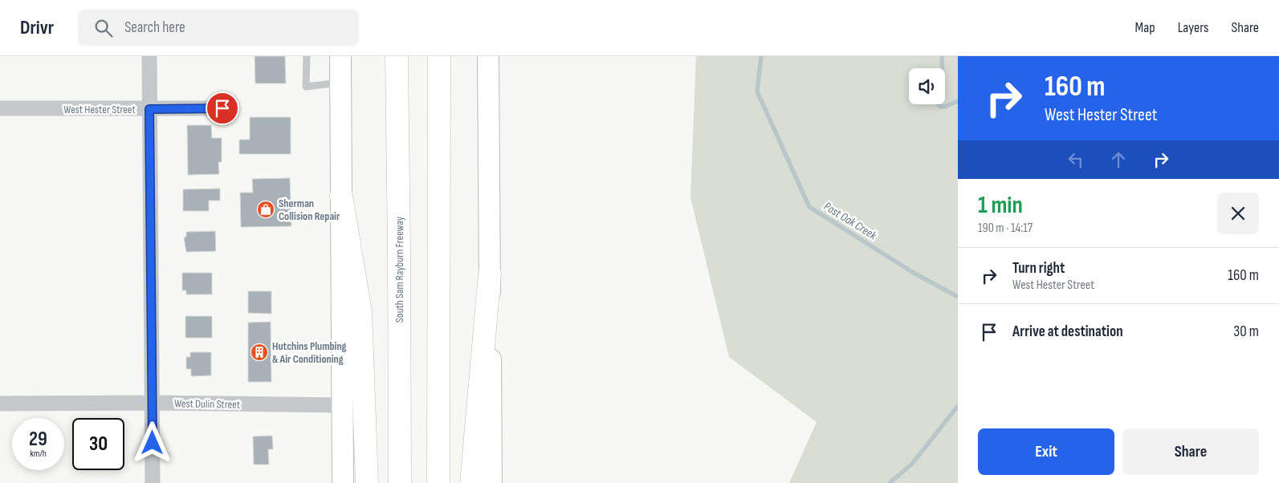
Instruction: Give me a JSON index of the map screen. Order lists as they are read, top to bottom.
{
  "streets": {
    "highway": ["South Sam Rayburn Freeway"],
    "street": ["West Hester Street", "West Dulin Street"]
  },
  "water": ["Post Oak Creek"],
  "places": {
    "shop": ["Sherman Collision Repair"],
    "building": ["Hutchins Plumbing & Air Conditioning"]
  },
  "page": {
    "header": "Drivr",
    "search": "Search here",
    "nav": ["Map", "Layers", "Share"],
    "turn": ["160 m", "West Hester Street"],
    "heading": ["1 min", "190 m · 14:17"],
    "list": [
      {
        "name": "Turn right",
        "note": "West Hester Street",
        "value": "160 m"
      },
      {
        "name": "Arrive at destination",
        "value": "30 m"
      }
    ],
    "speed": "29 km/h",
    "limit": "30",
    "buttons": ["Exit", "Share"]
  }
}
